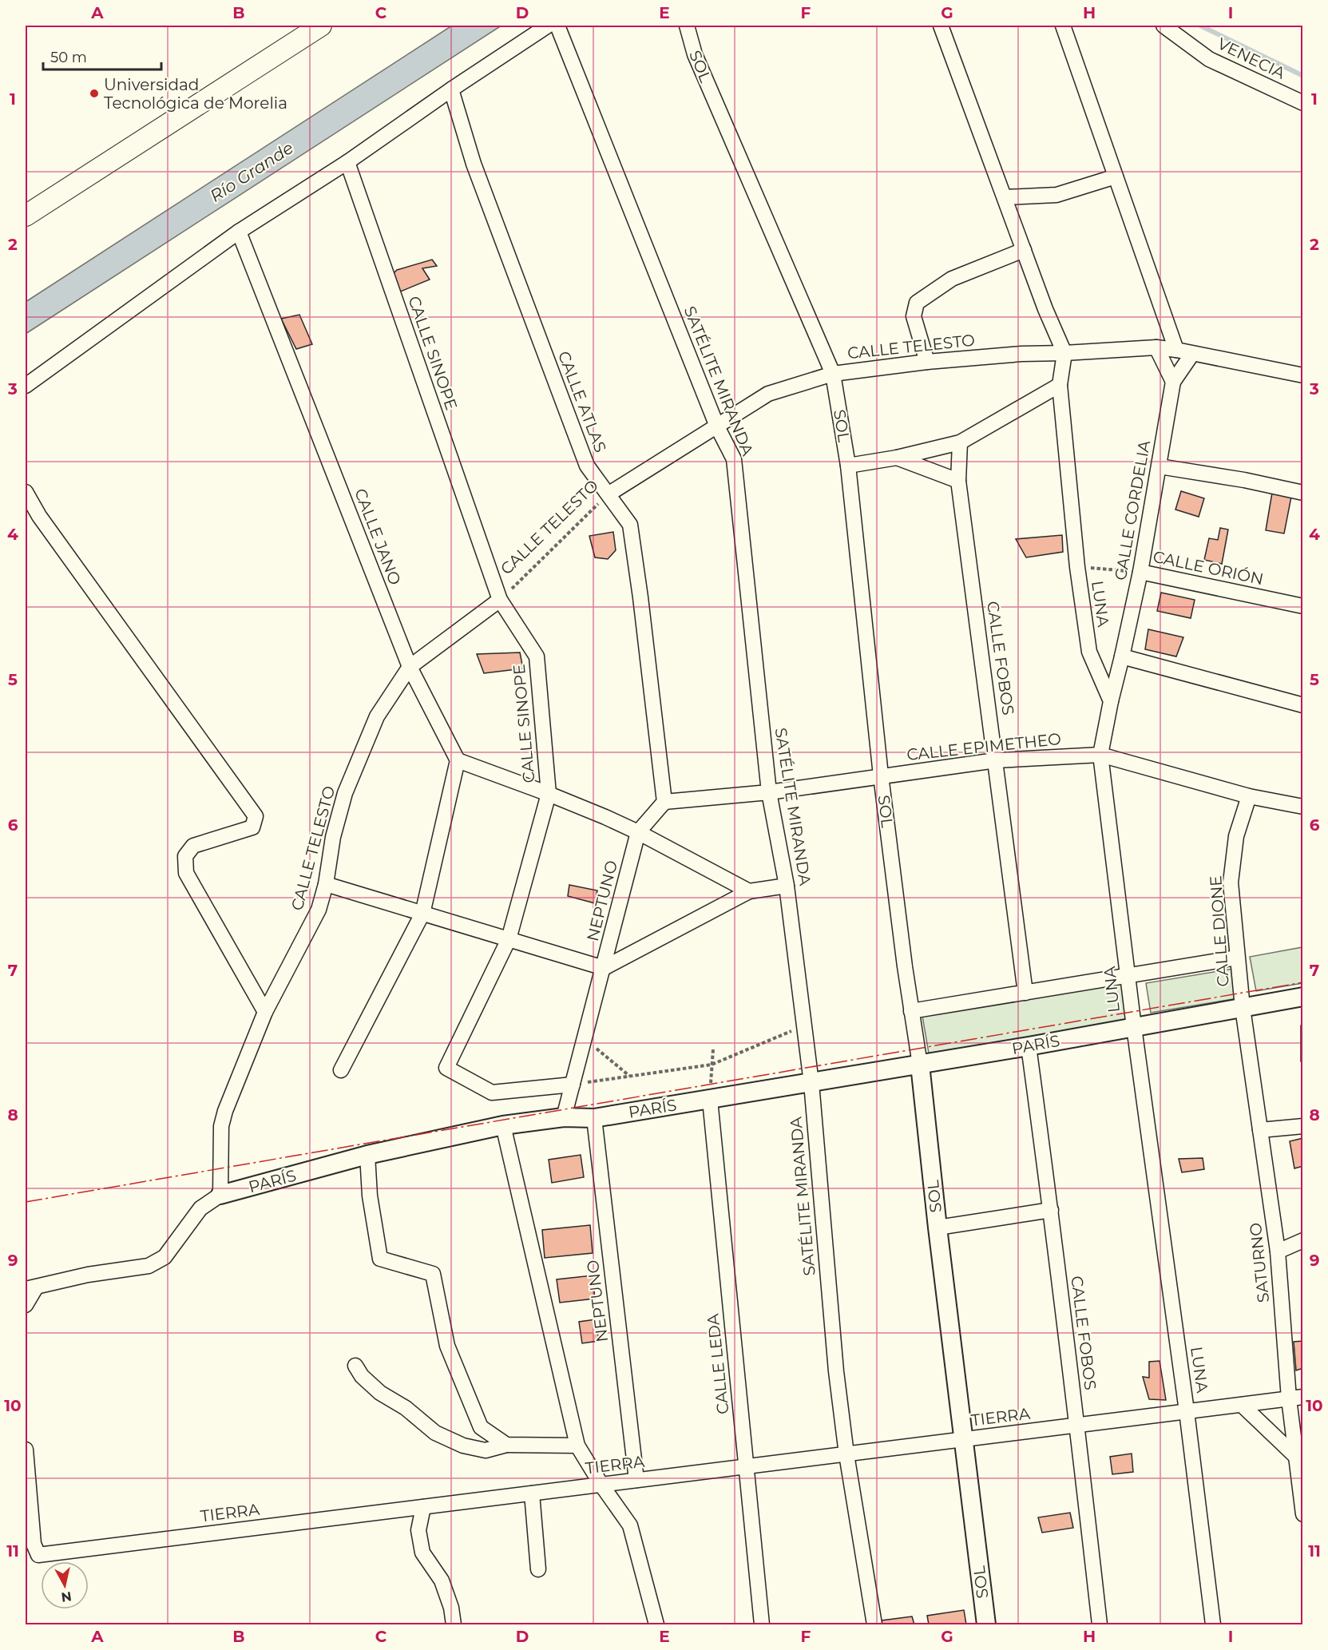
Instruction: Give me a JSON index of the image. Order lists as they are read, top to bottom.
{
  "streets": {
    "street": [
      "VENECIA",
      "SOL",
      "CALLE TELESTO",
      "CALLE SINOPE",
      "SATÉLITE MIRANDA",
      "CALLE ATLAS",
      "CALLE CORDELIA",
      "CALLE JANO",
      "CALLE ORIÓN",
      "LUNA",
      "CALLE FOBOS",
      "CALLE EPIMETHEO",
      "NEPTUNO",
      "CALLE DIONE",
      "PARÍS",
      "SATURNO",
      "CALLE LEDA",
      "TIERRA"
    ]
  },
  "crossings": [
    ["SOL", "CALLE TELESTO"],
    ["SOL", "CALLE EPIMETHEO"],
    ["SOL", "PARÍS"],
    ["SOL", "TIERRA"],
    ["CALLE TELESTO", "CALLE SINOPE"],
    ["CALLE TELESTO", "SATÉLITE MIRANDA"],
    ["CALLE TELESTO", "CALLE ATLAS"],
    ["CALLE TELESTO", "CALLE CORDELIA"],
    ["CALLE TELESTO", "CALLE JANO"],
    ["CALLE TELESTO", "LUNA"],
    ["CALLE TELESTO", "PARÍS"],
    ["CALLE SINOPE", "NEPTUNO"],
    ["SATÉLITE MIRANDA", "CALLE EPIMETHEO"],
    ["SATÉLITE MIRANDA", "PARÍS"],
    ["SATÉLITE MIRANDA", "TIERRA"],
    ["CALLE ATLAS", "CALLE EPIMETHEO"],
    ["CALLE CORDELIA", "CALLE ORIÓN"],
    ["CALLE CORDELIA", "LUNA"],
    ["CALLE ORIÓN", "LUNA"],
    ["LUNA", "CALLE EPIMETHEO"],
    ["LUNA", "PARÍS"],
    ["LUNA", "TIERRA"],
    ["CALLE FOBOS", "CALLE EPIMETHEO"],
    ["CALLE FOBOS", "PARÍS"],
    ["CALLE FOBOS", "TIERRA"],
    ["CALLE EPIMETHEO", "CALLE DIONE"],
    ["NEPTUNO", "PARÍS"],
    ["NEPTUNO", "TIERRA"],
    ["CALLE DIONE", "PARÍS"],
    ["CALLE DIONE", "SATURNO"],
    ["PARÍS", "SATURNO"],
    ["PARÍS", "CALLE LEDA"],
    ["SATURNO", "TIERRA"],
    ["CALLE LEDA", "TIERRA"]
  ],
  "water": ["Río Grande"],
  "places": ["Universidad Tecnológica de Morelia"],
  "scale_bar": "50 m",
  "north": "bottom",
  "grid": {
    "columns": [
      "A",
      "B",
      "C",
      "D",
      "E",
      "F",
      "G",
      "H",
      "I"
    ],
    "rows": [
      "1",
      "2",
      "3",
      "4",
      "5",
      "6",
      "7",
      "8",
      "9",
      "10",
      "11"
    ]
  }
}
